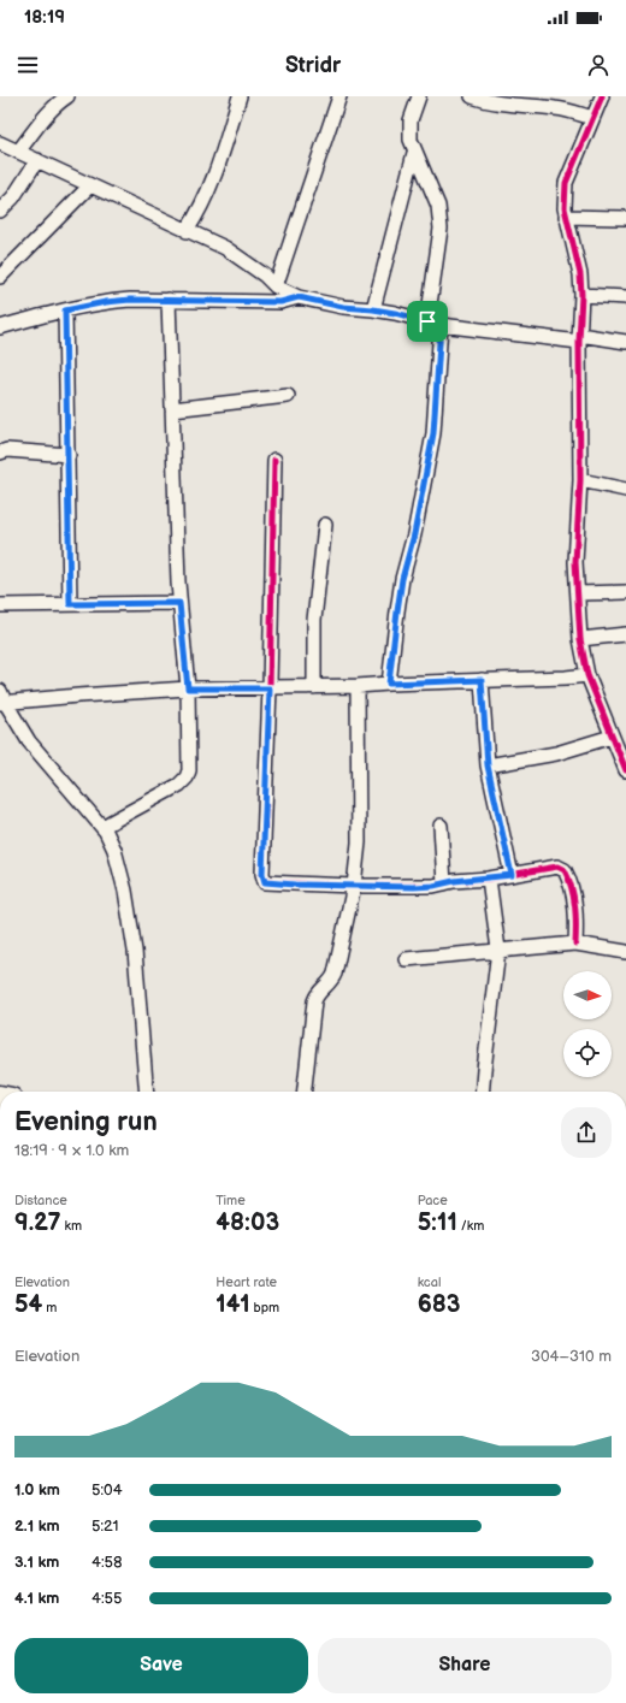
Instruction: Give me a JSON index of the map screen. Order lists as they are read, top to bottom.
{
  "north": "right",
  "page": {
    "status": "18:19",
    "header": "Stridr",
    "heading": ["Evening run", "18:19 · 9 × 1.0 km"],
    "stats": [
      ["Distance", "9.27 km"],
      ["Time", "48:03"],
      ["Pace", "5:11 /km"],
      ["Elevation", "54 m"],
      ["Heart rate", "141 bpm"],
      ["kcal", "683"]
    ],
    "chart": ["Elevation", "304–310 m"],
    "list": [
      {
        "name": "1.0 km",
        "note": "5:04"
      },
      {
        "name": "2.1 km",
        "note": "5:21"
      },
      {
        "name": "3.1 km",
        "note": "4:58"
      },
      {
        "name": "4.1 km",
        "note": "4:55"
      }
    ],
    "buttons": ["Save", "Share"]
  }
}
